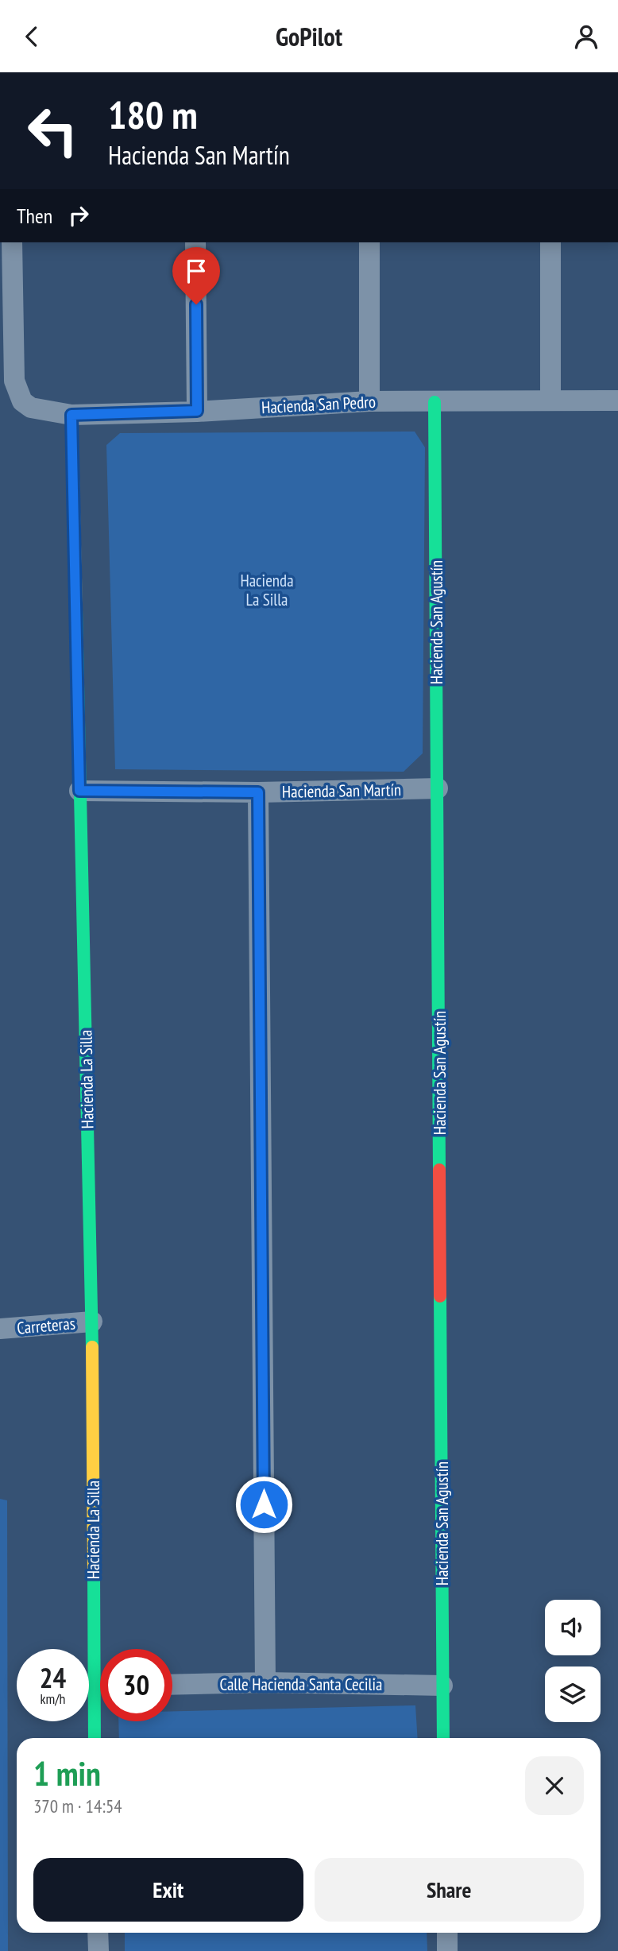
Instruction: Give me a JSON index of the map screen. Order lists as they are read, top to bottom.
{
  "streets": {
    "street": [
      "Hacienda San Pedro",
      "Hacienda San Agustín",
      "Hacienda San Martín",
      "Hacienda La Silla",
      "Carreteras",
      "Calle Hacienda Santa Cecilia"
    ]
  },
  "crossings": [
    ["Hacienda San Pedro", "Hacienda San Agustín"],
    ["Hacienda San Pedro", "Hacienda La Silla"],
    ["Hacienda San Agustín", "Hacienda San Martín"],
    ["Hacienda San Agustín", "Calle Hacienda Santa Cecilia"],
    ["Hacienda San Martín", "Hacienda La Silla"],
    ["Hacienda La Silla", "Carreteras"]
  ],
  "parks": ["Hacienda La Silla"],
  "page": {
    "header": "GoPilot",
    "turn": ["180 m", "Hacienda San Martín"],
    "then": "Then",
    "speed": "24 km/h",
    "limit": "30",
    "heading": ["1 min", "370 m · 14:54"],
    "buttons": ["Exit", "Share"]
  }
}
